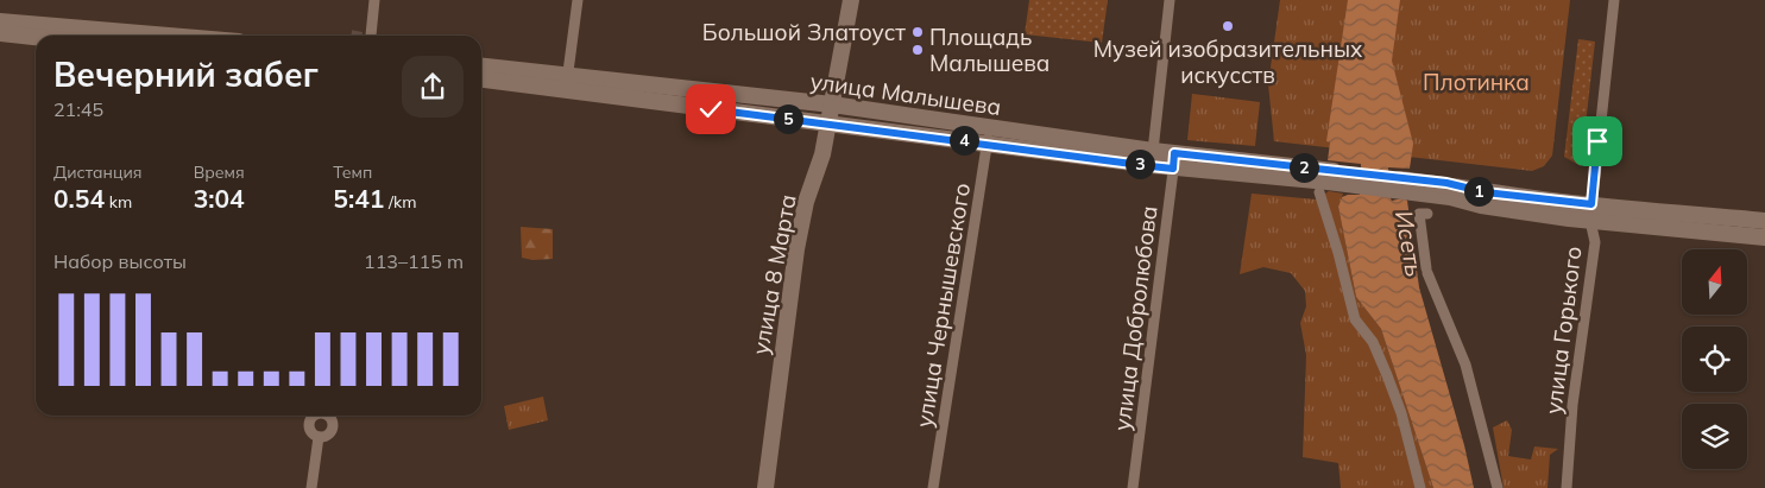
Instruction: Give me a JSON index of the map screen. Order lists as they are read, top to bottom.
{
  "streets": {
    "main road": ["улица Малышева", "улица 8 Марта"],
    "street": ["улица Чернышевского", "улица Добролюбова", "улица Горького"]
  },
  "crossings": [
    ["улица Малышева", "улица 8 Марта"],
    ["улица Малышева", "улица Чернышевского"],
    ["улица Малышева", "улица Добролюбова"],
    ["улица Малышева", "улица Горького"]
  ],
  "water": ["Исеть"],
  "parks": ["Плотинка"],
  "places": ["Музей изобразительных искусств", "Большой Златоуст", "Площадь Малышева"],
  "north": "top",
  "page": {
    "heading": ["Вечерний забег", "21:45"],
    "pins": [
      "5",
      "4",
      "3",
      "2",
      "1"
    ],
    "stats": [
      ["Дистанция", "0.54 km"],
      ["Время", "3:04"],
      ["Темп", "5:41 /km"]
    ],
    "chart": ["Набор высоты", "113–115 m"]
  }
}
